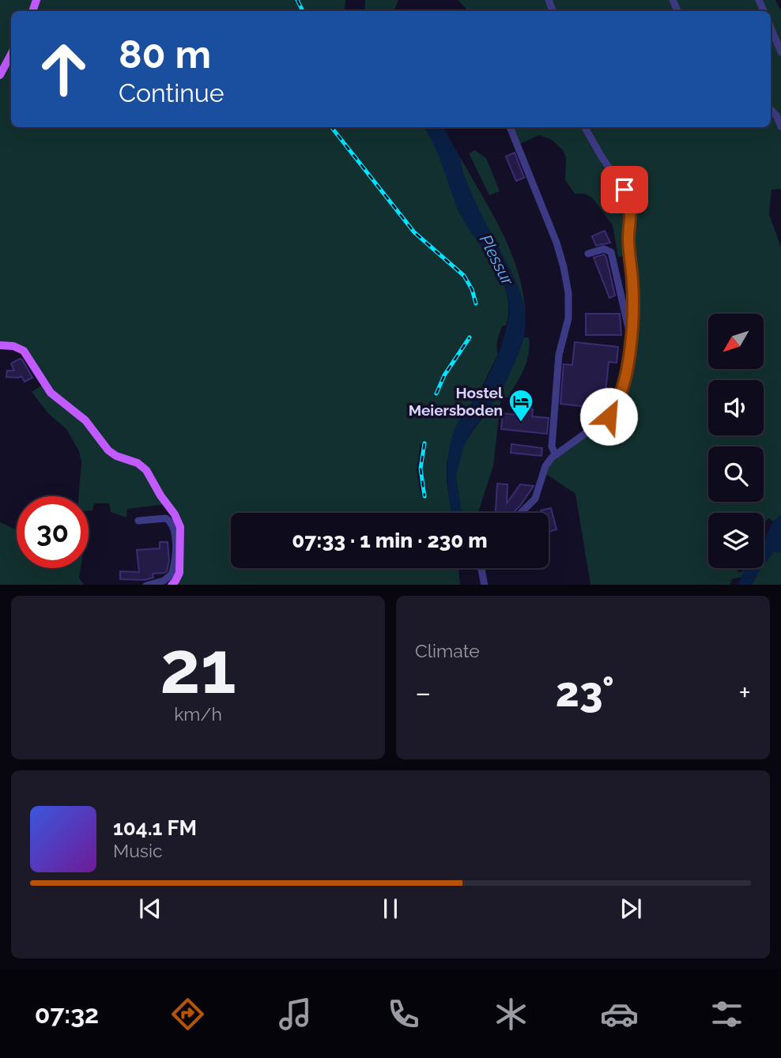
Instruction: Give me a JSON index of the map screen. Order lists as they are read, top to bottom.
{
  "water": ["Plessur"],
  "places": {
    "hotel": ["Hostel Meiersboden"]
  },
  "north": "bottom left",
  "page": {
    "turn": ["80 m", "Continue"],
    "limit": "30",
    "trip": "07:33 · 1 min · 230 m",
    "tile": [
      ["21", "km/h"],
      "Climate"
    ],
    "heat": ["−", "23°", "+"],
    "song": ["104.1 FM", "Music"],
    "tabs": "07:32"
  }
}
